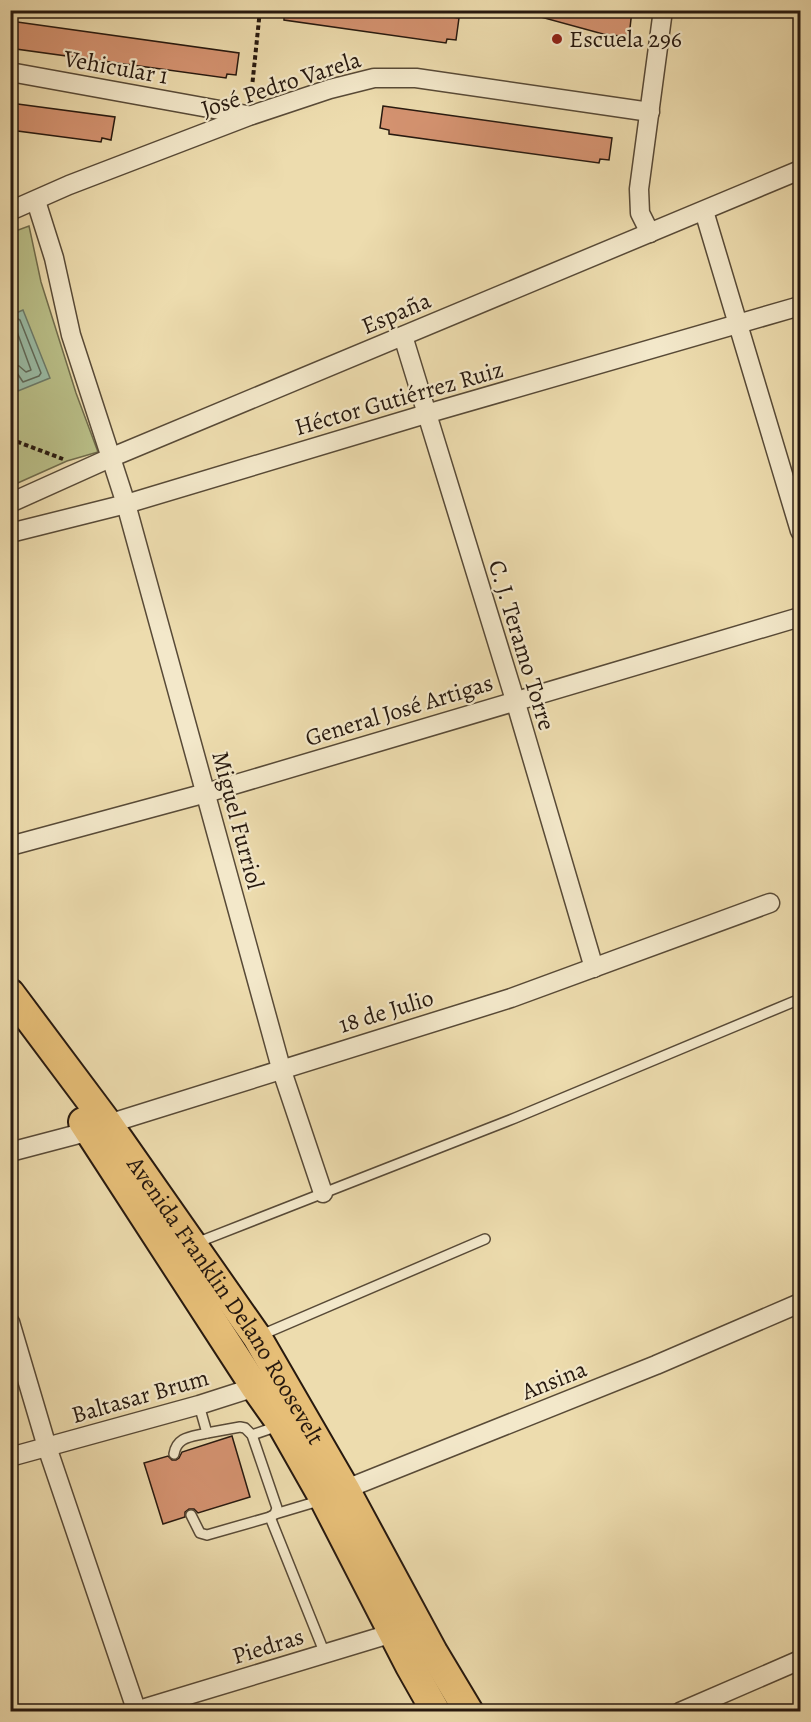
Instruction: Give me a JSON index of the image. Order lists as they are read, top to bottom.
{
  "streets": {
    "highway": ["Avenida Franklin Delano Roosevelt"],
    "street": [
      "Vehicular 1",
      "José Pedro Varela",
      "España",
      "Héctor Gutiérrez Ruiz",
      "C. J. Teramo Torre",
      "General José Artigas",
      "Miguel Furriol",
      "18 de Julio",
      "Ansina",
      "Baltasar Brum",
      "Piedras"
    ]
  },
  "crossings": [
    ["Vehicular 1", "José Pedro Varela"],
    ["José Pedro Varela", "Miguel Furriol"],
    ["España", "C. J. Teramo Torre"],
    ["España", "Miguel Furriol"],
    ["Héctor Gutiérrez Ruiz", "C. J. Teramo Torre"],
    ["Héctor Gutiérrez Ruiz", "Miguel Furriol"],
    ["C. J. Teramo Torre", "General José Artigas"],
    ["C. J. Teramo Torre", "18 de Julio"],
    ["General José Artigas", "Miguel Furriol"],
    ["Miguel Furriol", "18 de Julio"],
    ["18 de Julio", "Avenida Franklin Delano Roosevelt"],
    ["Avenida Franklin Delano Roosevelt", "Ansina"],
    ["Avenida Franklin Delano Roosevelt", "Baltasar Brum"],
    ["Avenida Franklin Delano Roosevelt", "Piedras"]
  ],
  "places": ["Escuela 296"]
}
